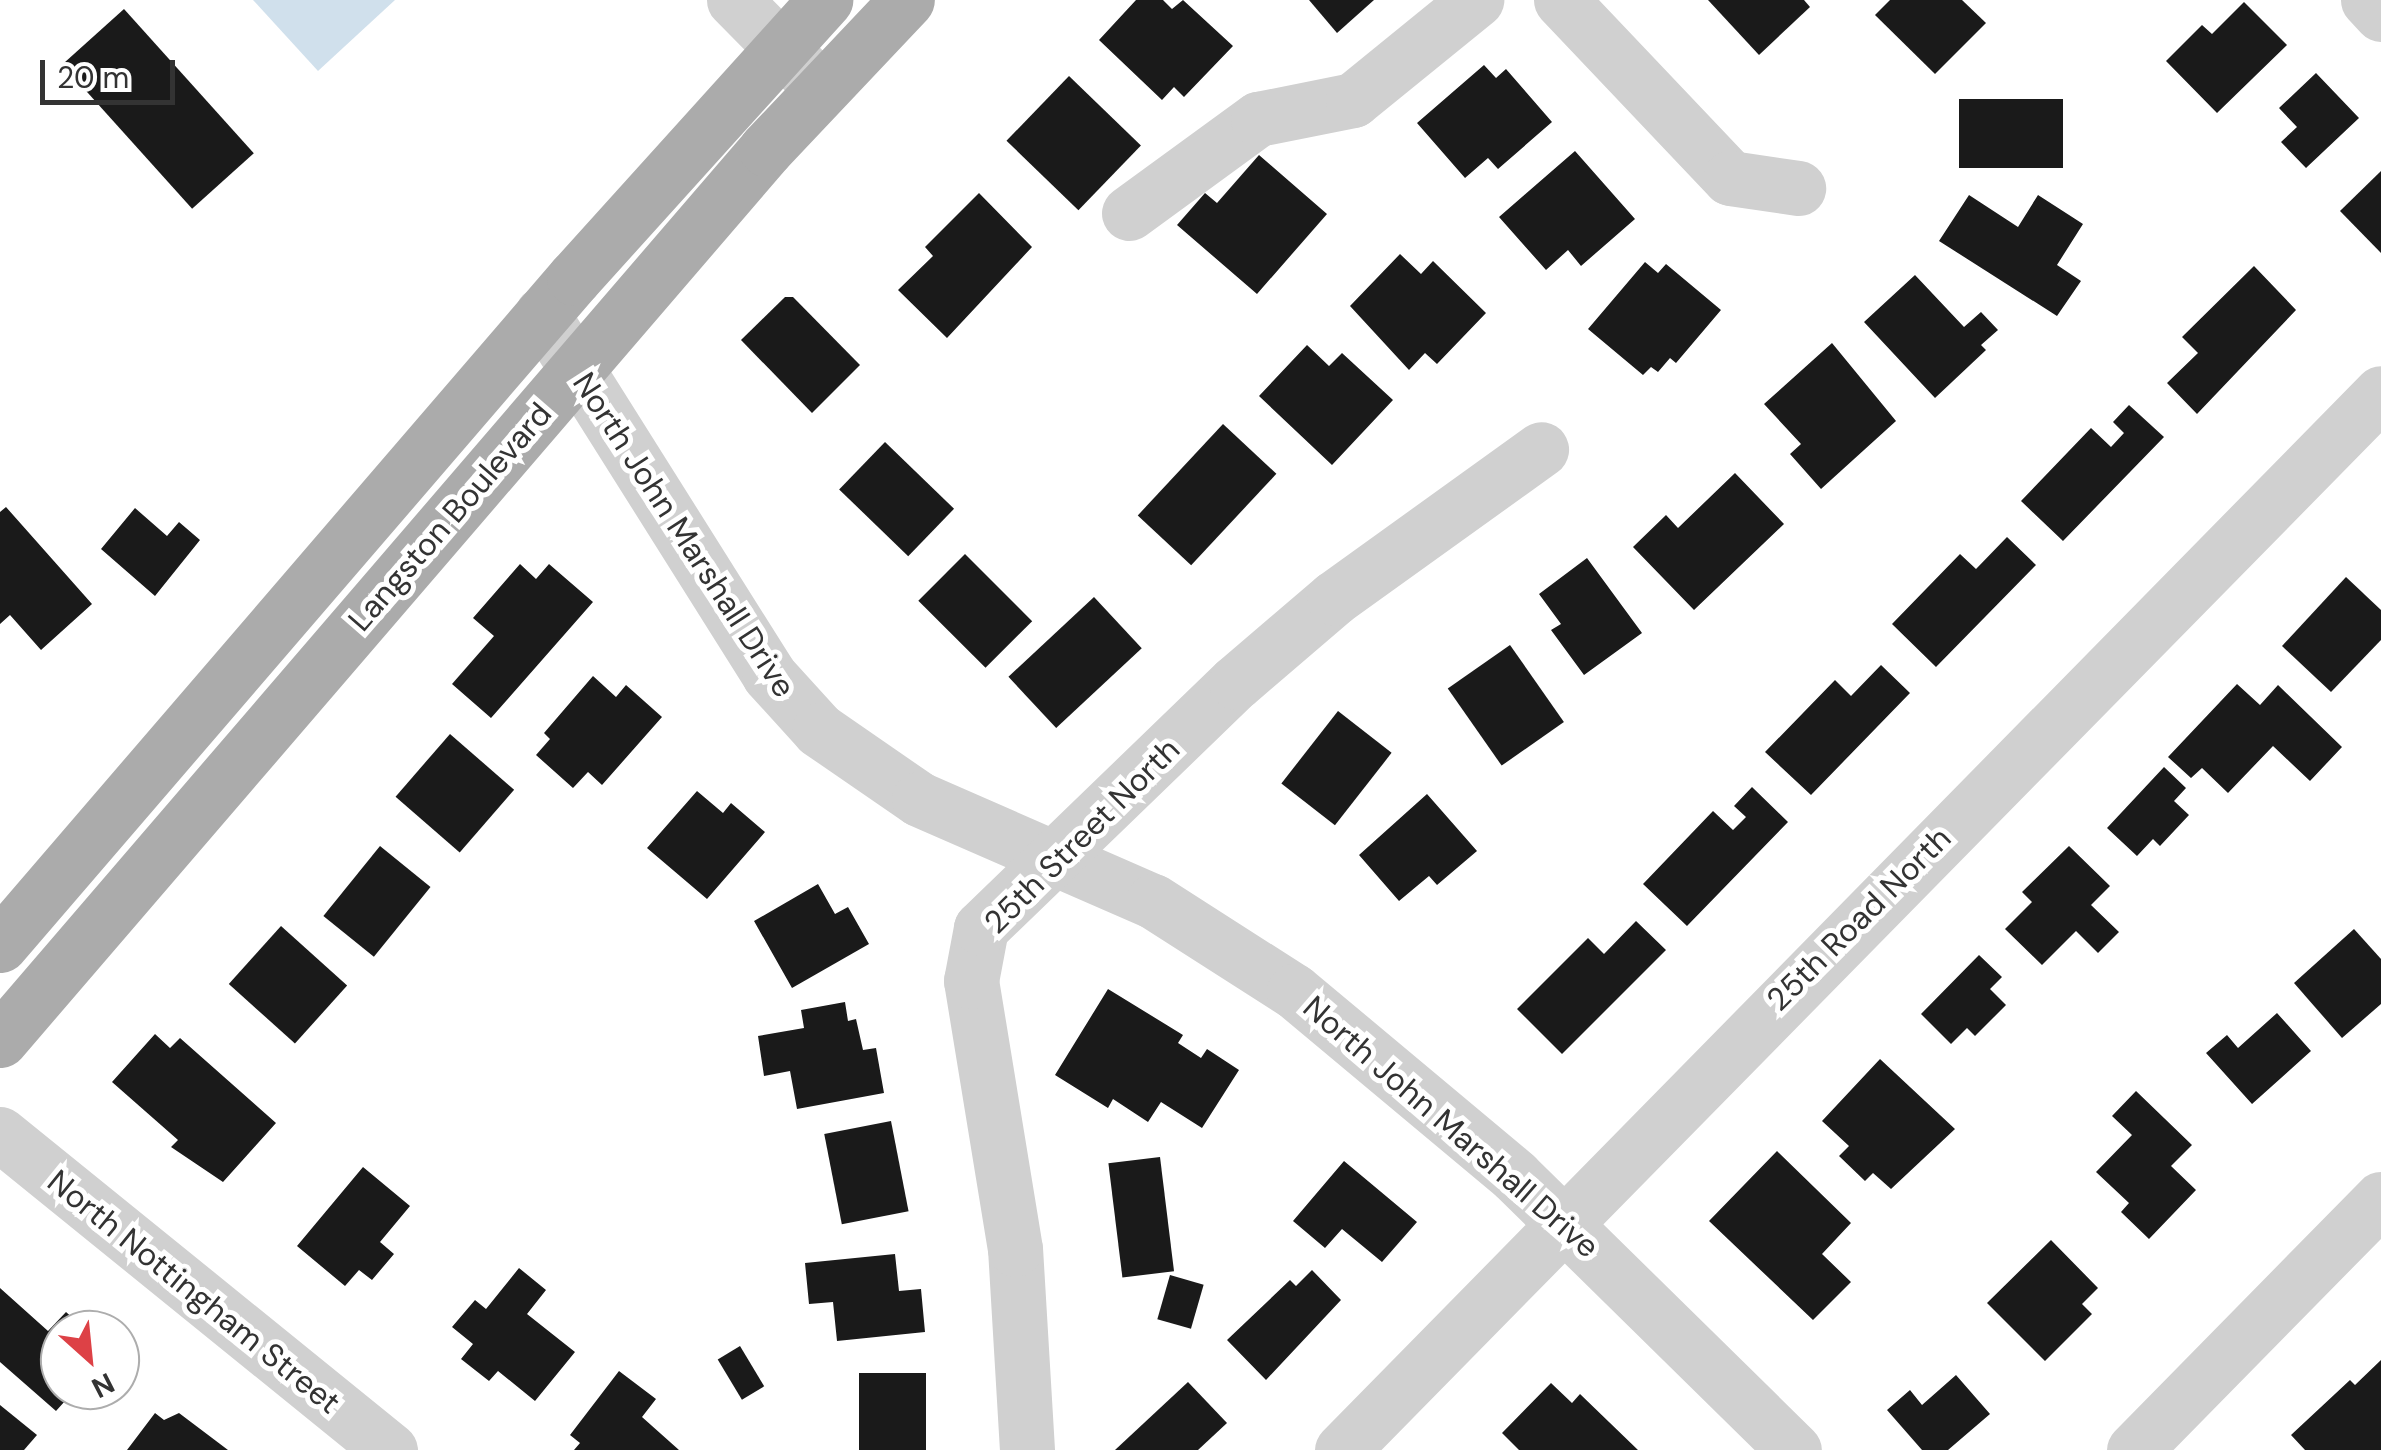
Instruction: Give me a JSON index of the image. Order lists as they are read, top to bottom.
{
  "streets": {
    "main road": ["Langston Boulevard"],
    "street": [
      "North John Marshall Drive",
      "25th Street North",
      "25th Road North",
      "North Nottingham Street"
    ]
  },
  "crossings": [
    ["Langston Boulevard", "North John Marshall Drive"],
    ["North John Marshall Drive", "25th Street North"],
    ["North John Marshall Drive", "25th Road North"]
  ],
  "scale_bar": "20 m",
  "north": "bottom right"
}
